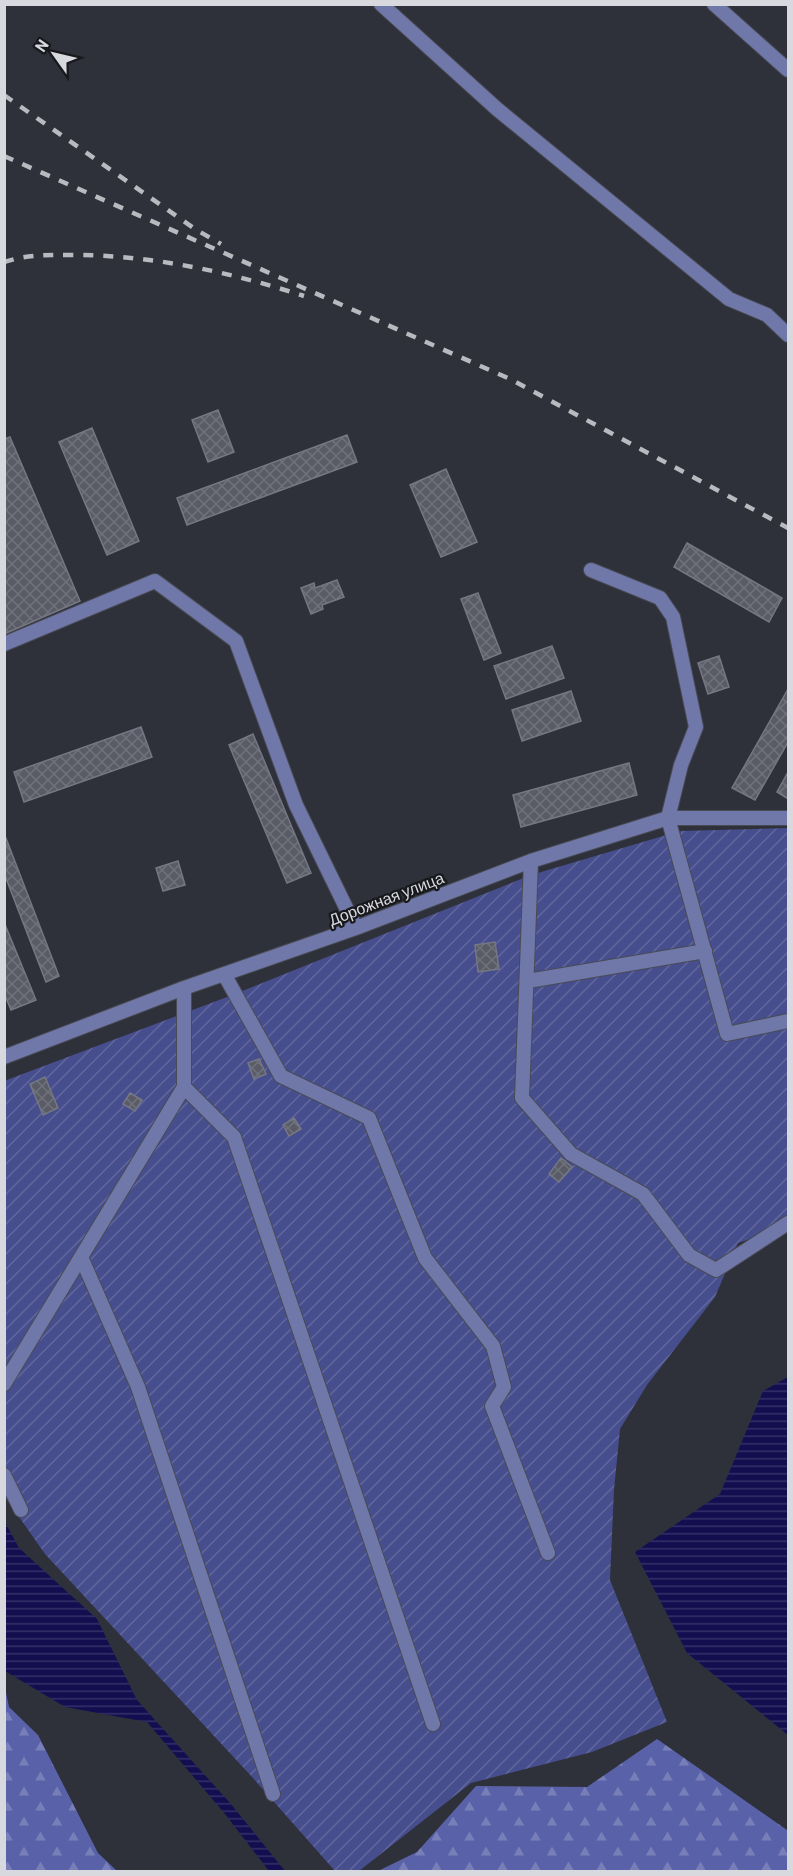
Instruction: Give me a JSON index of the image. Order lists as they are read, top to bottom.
{
  "streets": {
    "street": ["Дорожная улица"]
  },
  "north": "top left"
}
